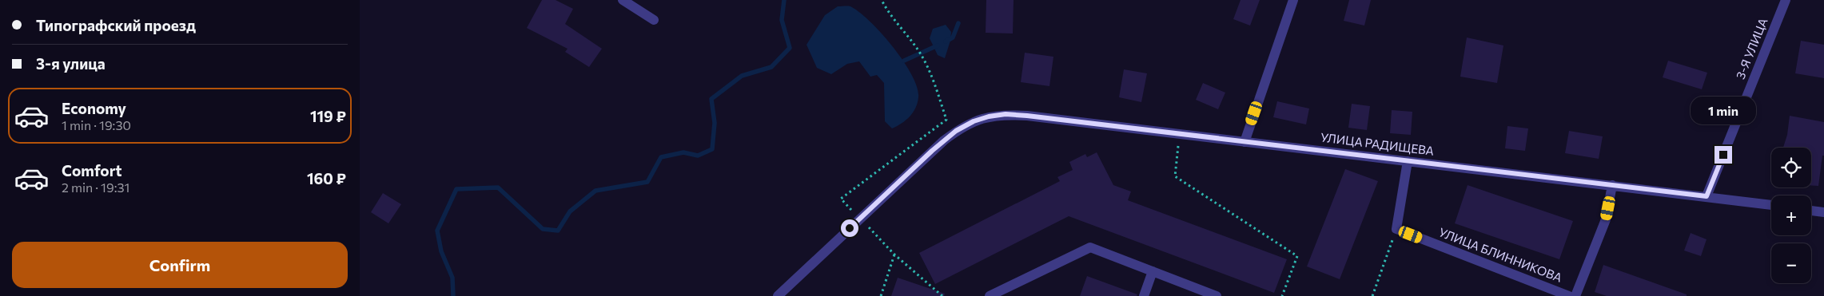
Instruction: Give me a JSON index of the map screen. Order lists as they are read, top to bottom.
{
  "streets": {
    "street": ["3-Я УЛИЦА", "УЛИЦА РАДИЩЕВА", "УЛИЦА БЛИННИКОВА"]
  },
  "crossings": [
    ["3-Я УЛИЦА", "УЛИЦА РАДИЩЕВА"]
  ],
  "page": {
    "banner": ["Типографский проезд", "3-я улица"],
    "list": [
      {
        "name": "Economy",
        "note": "1 min · 19:30",
        "value": "119 ₽"
      },
      {
        "name": "Comfort",
        "note": "2 min · 19:31",
        "value": "160 ₽"
      }
    ],
    "bubble": "1 min",
    "map_buttons": ["+", "−"],
    "buttons": "Confirm"
  }
}
